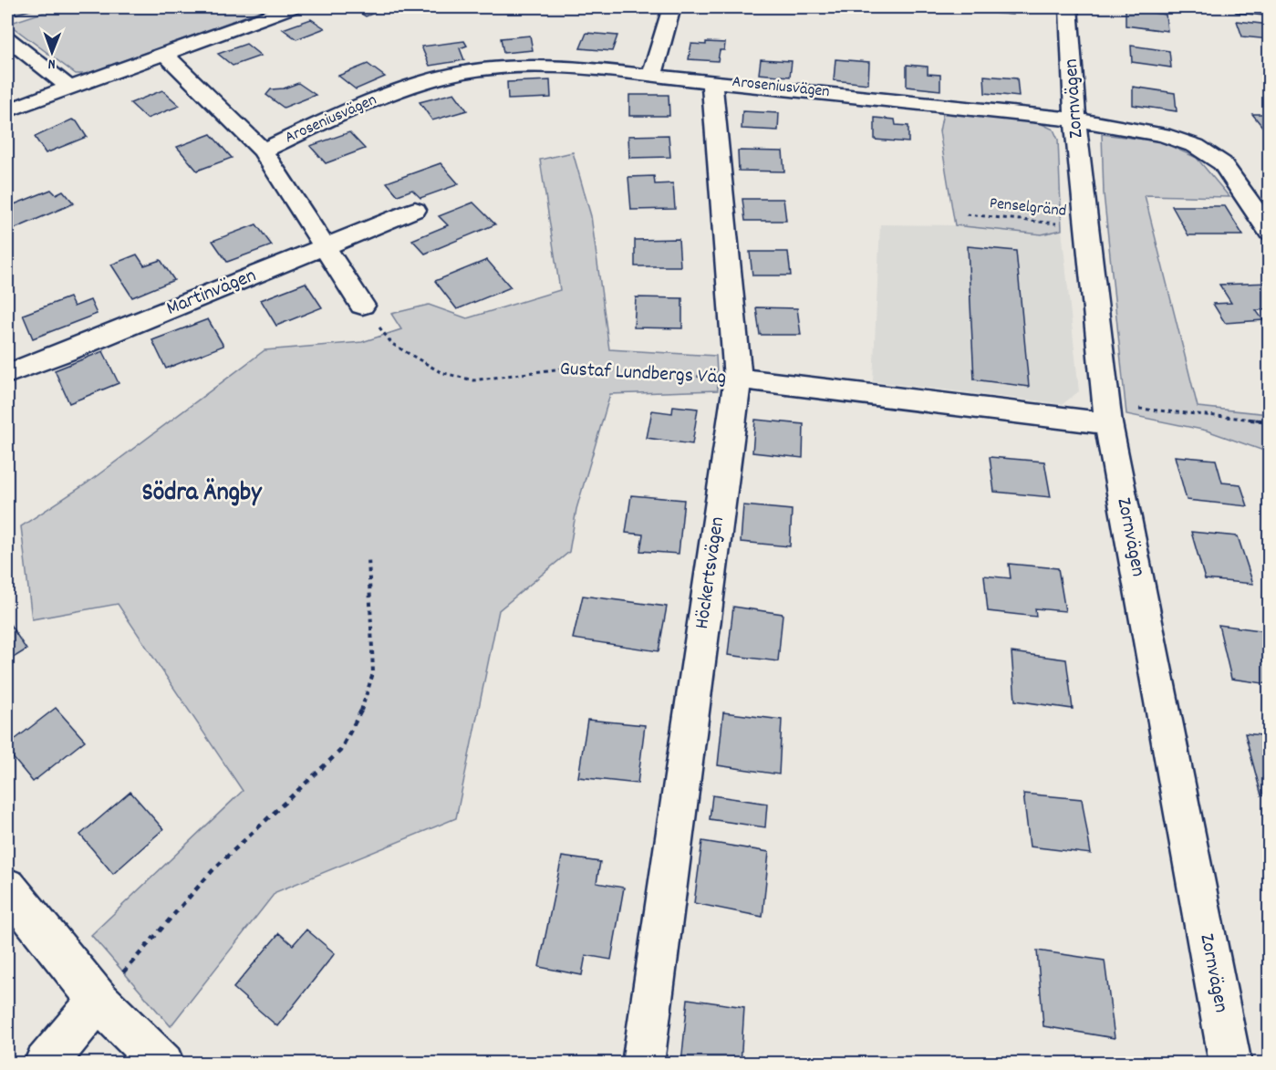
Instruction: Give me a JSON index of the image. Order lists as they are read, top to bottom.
{
  "streets": {
    "street": [
      "Aroseniusvägen",
      "Zornvägen",
      "Martinvägen",
      "Gustaf Lundbergs Väg",
      "Höckertsvägen"
    ],
    "path": ["Penselgränd"]
  },
  "crossings": [
    ["Aroseniusvägen", "Zornvägen"],
    ["Aroseniusvägen", "Höckertsvägen"],
    ["Zornvägen", "Penselgränd"],
    ["Zornvägen", "Gustaf Lundbergs Väg"],
    ["Gustaf Lundbergs Väg", "Höckertsvägen"]
  ],
  "districts": ["Södra Ängby"],
  "north": "bottom"
}
